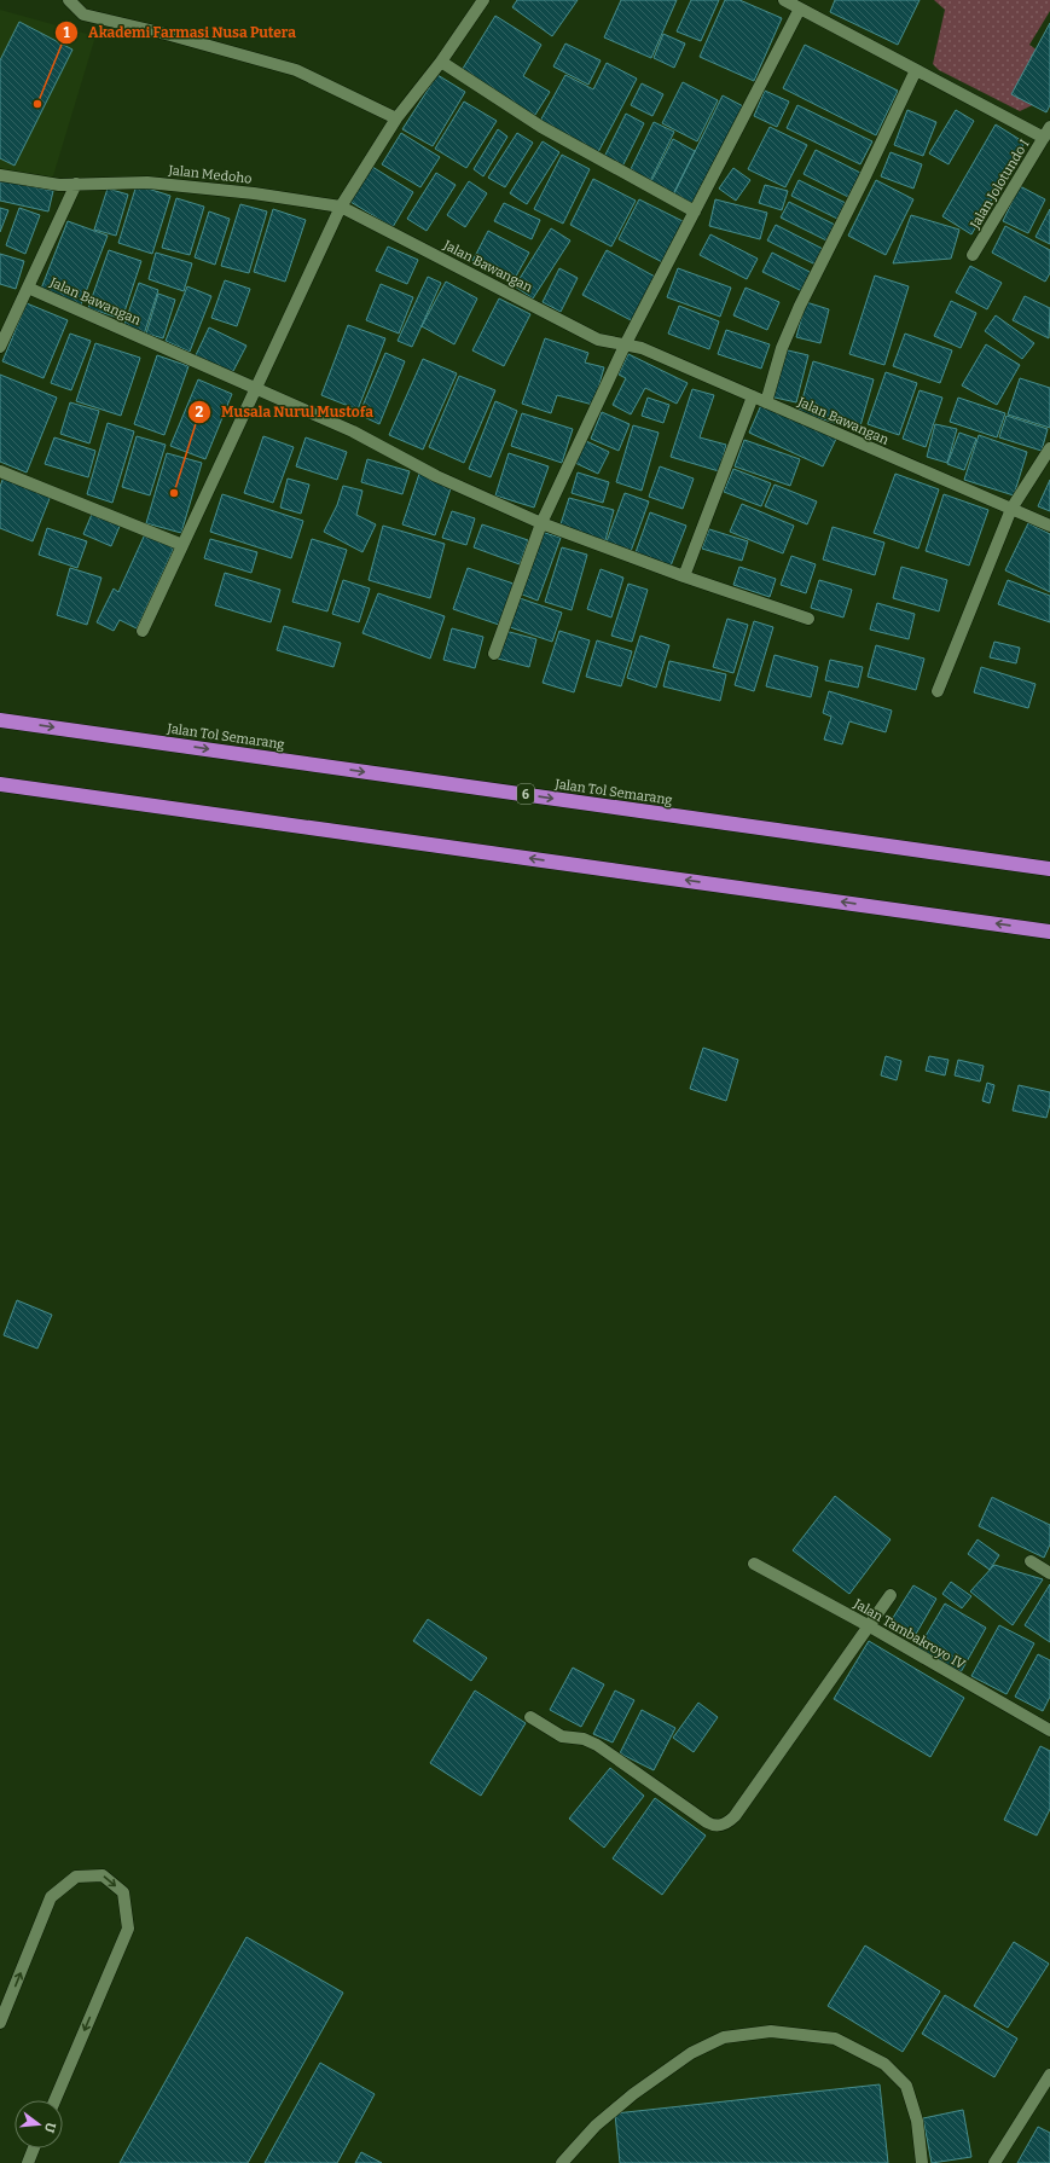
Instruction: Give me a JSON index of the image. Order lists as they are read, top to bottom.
{
  "streets": {
    "highway": ["Jalan Tol Semarang", "6"],
    "street": [
      "Jalan Medoho",
      "Jalan Jolotundo I",
      "Jalan Bawangan",
      "Jalan Tambakroyo IV"
    ]
  },
  "crossings": [
    ["Jalan Medoho", "Jalan Bawangan"]
  ],
  "places": ["Akademi Farmasi Nusa Putera", "Musala Nurul Mustofa"],
  "north": "right"
}
